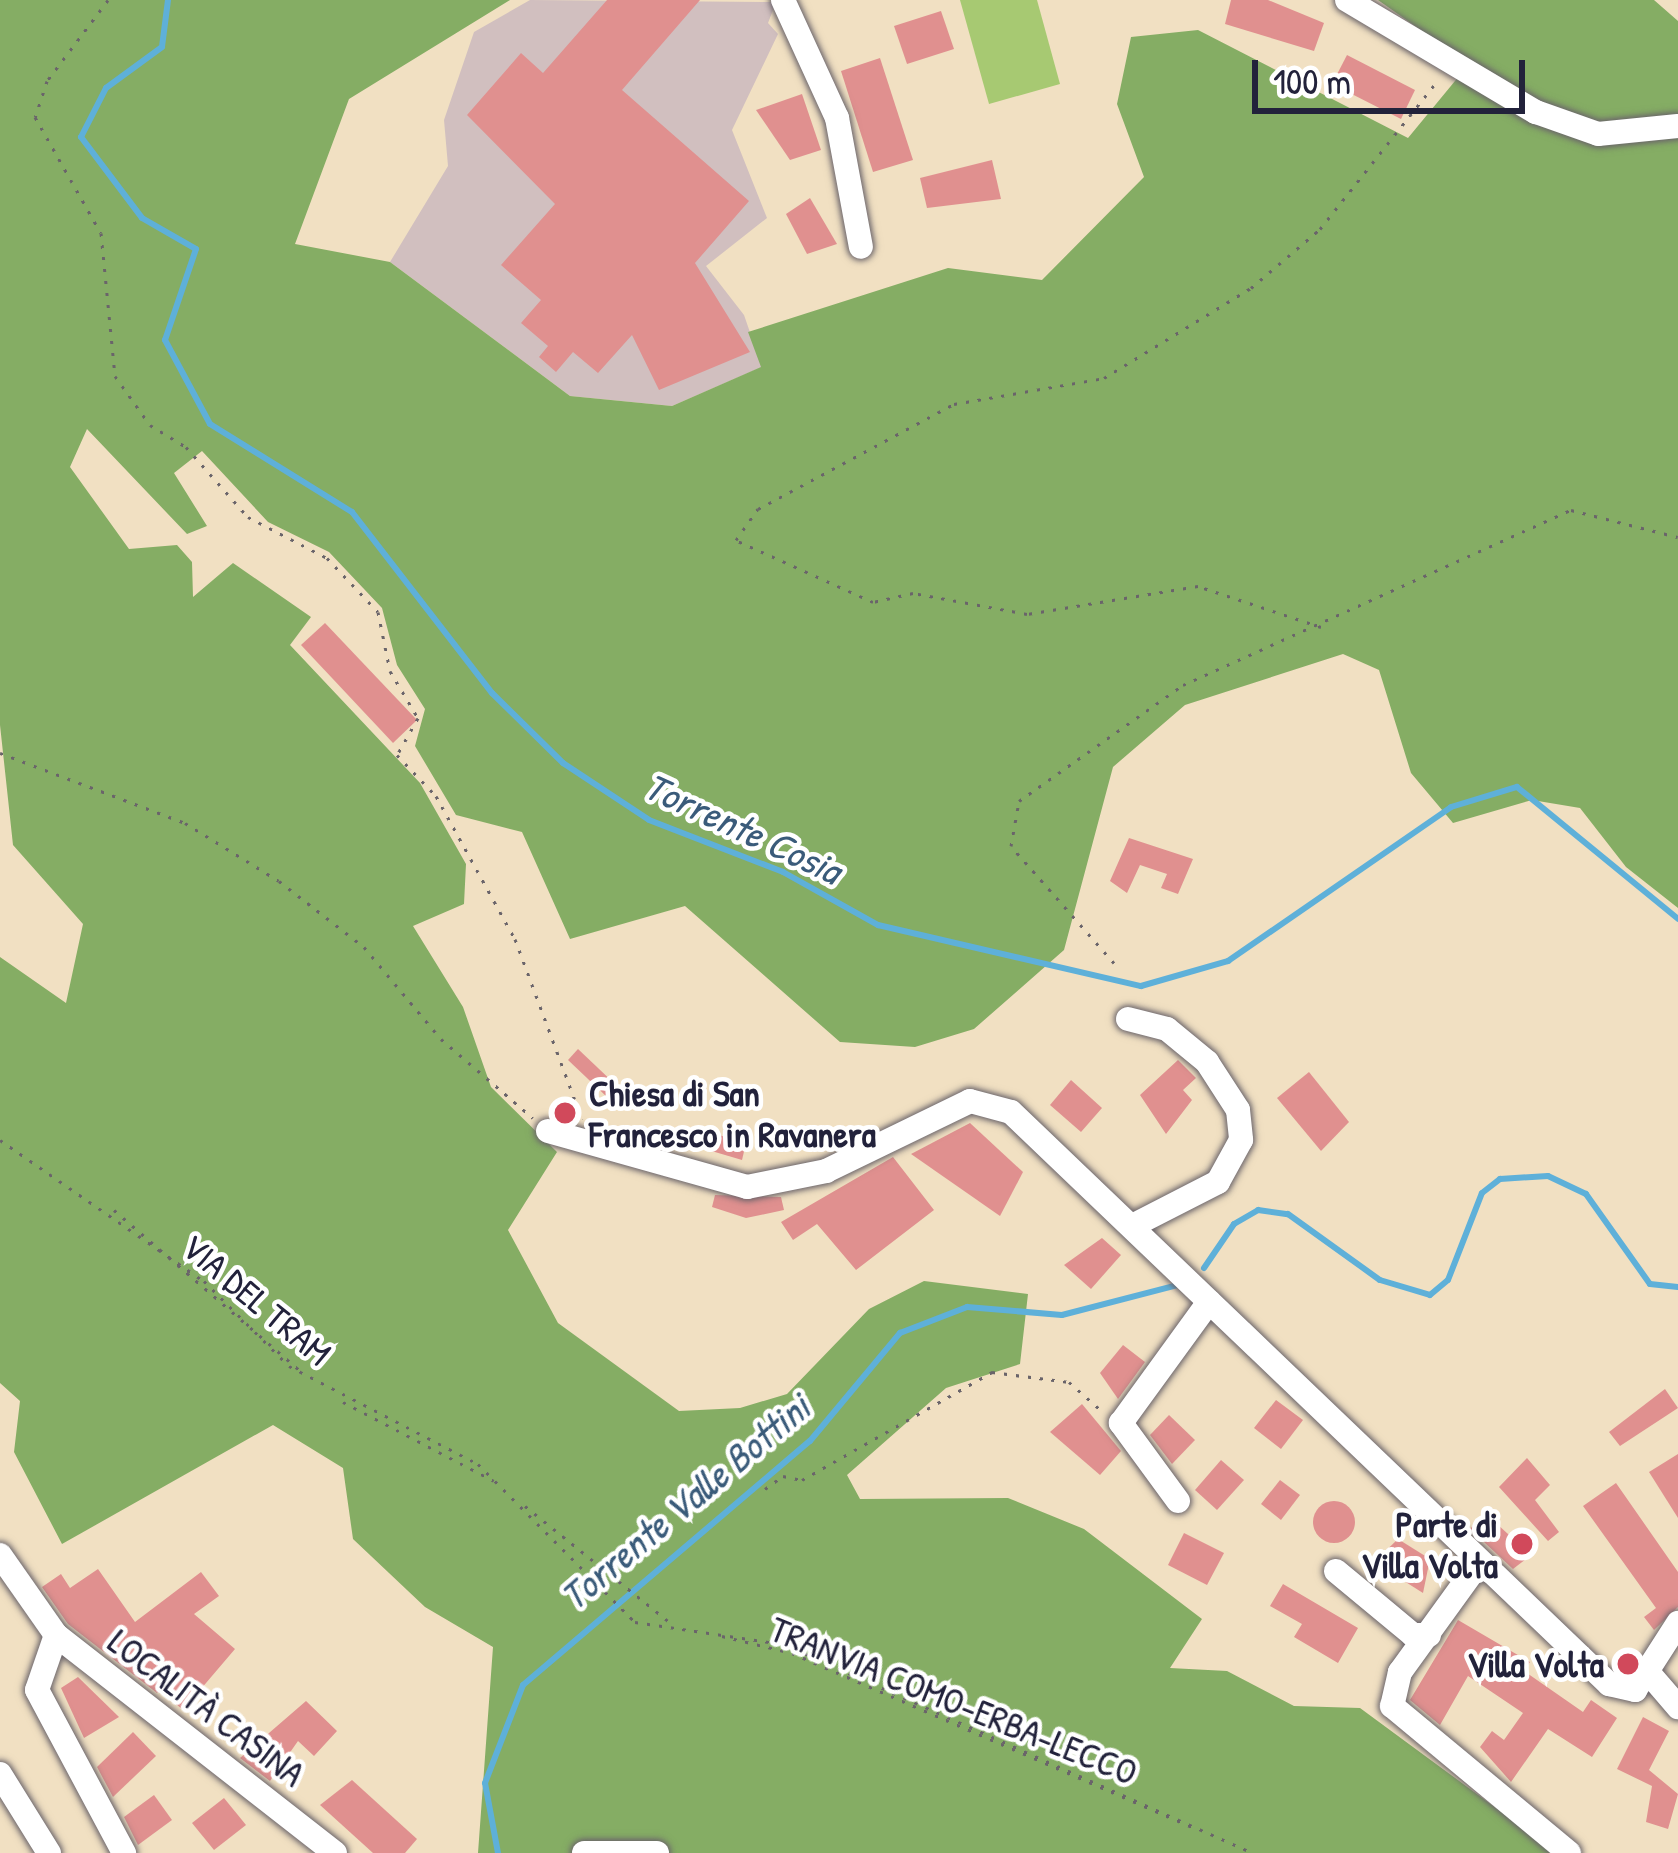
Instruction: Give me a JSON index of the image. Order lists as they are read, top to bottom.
{
  "streets": {
    "street": ["LOCALITÀ CASINA"],
    "path": ["VIA DEL TRAM"]
  },
  "water": ["Torrente Cosia", "Torrente Valle Bottini"],
  "places": ["Chiesa di San Francesco in Ravanera", "Parte di Villa Volta", "Villa Volta"],
  "scale_bar": "100 m"
}
